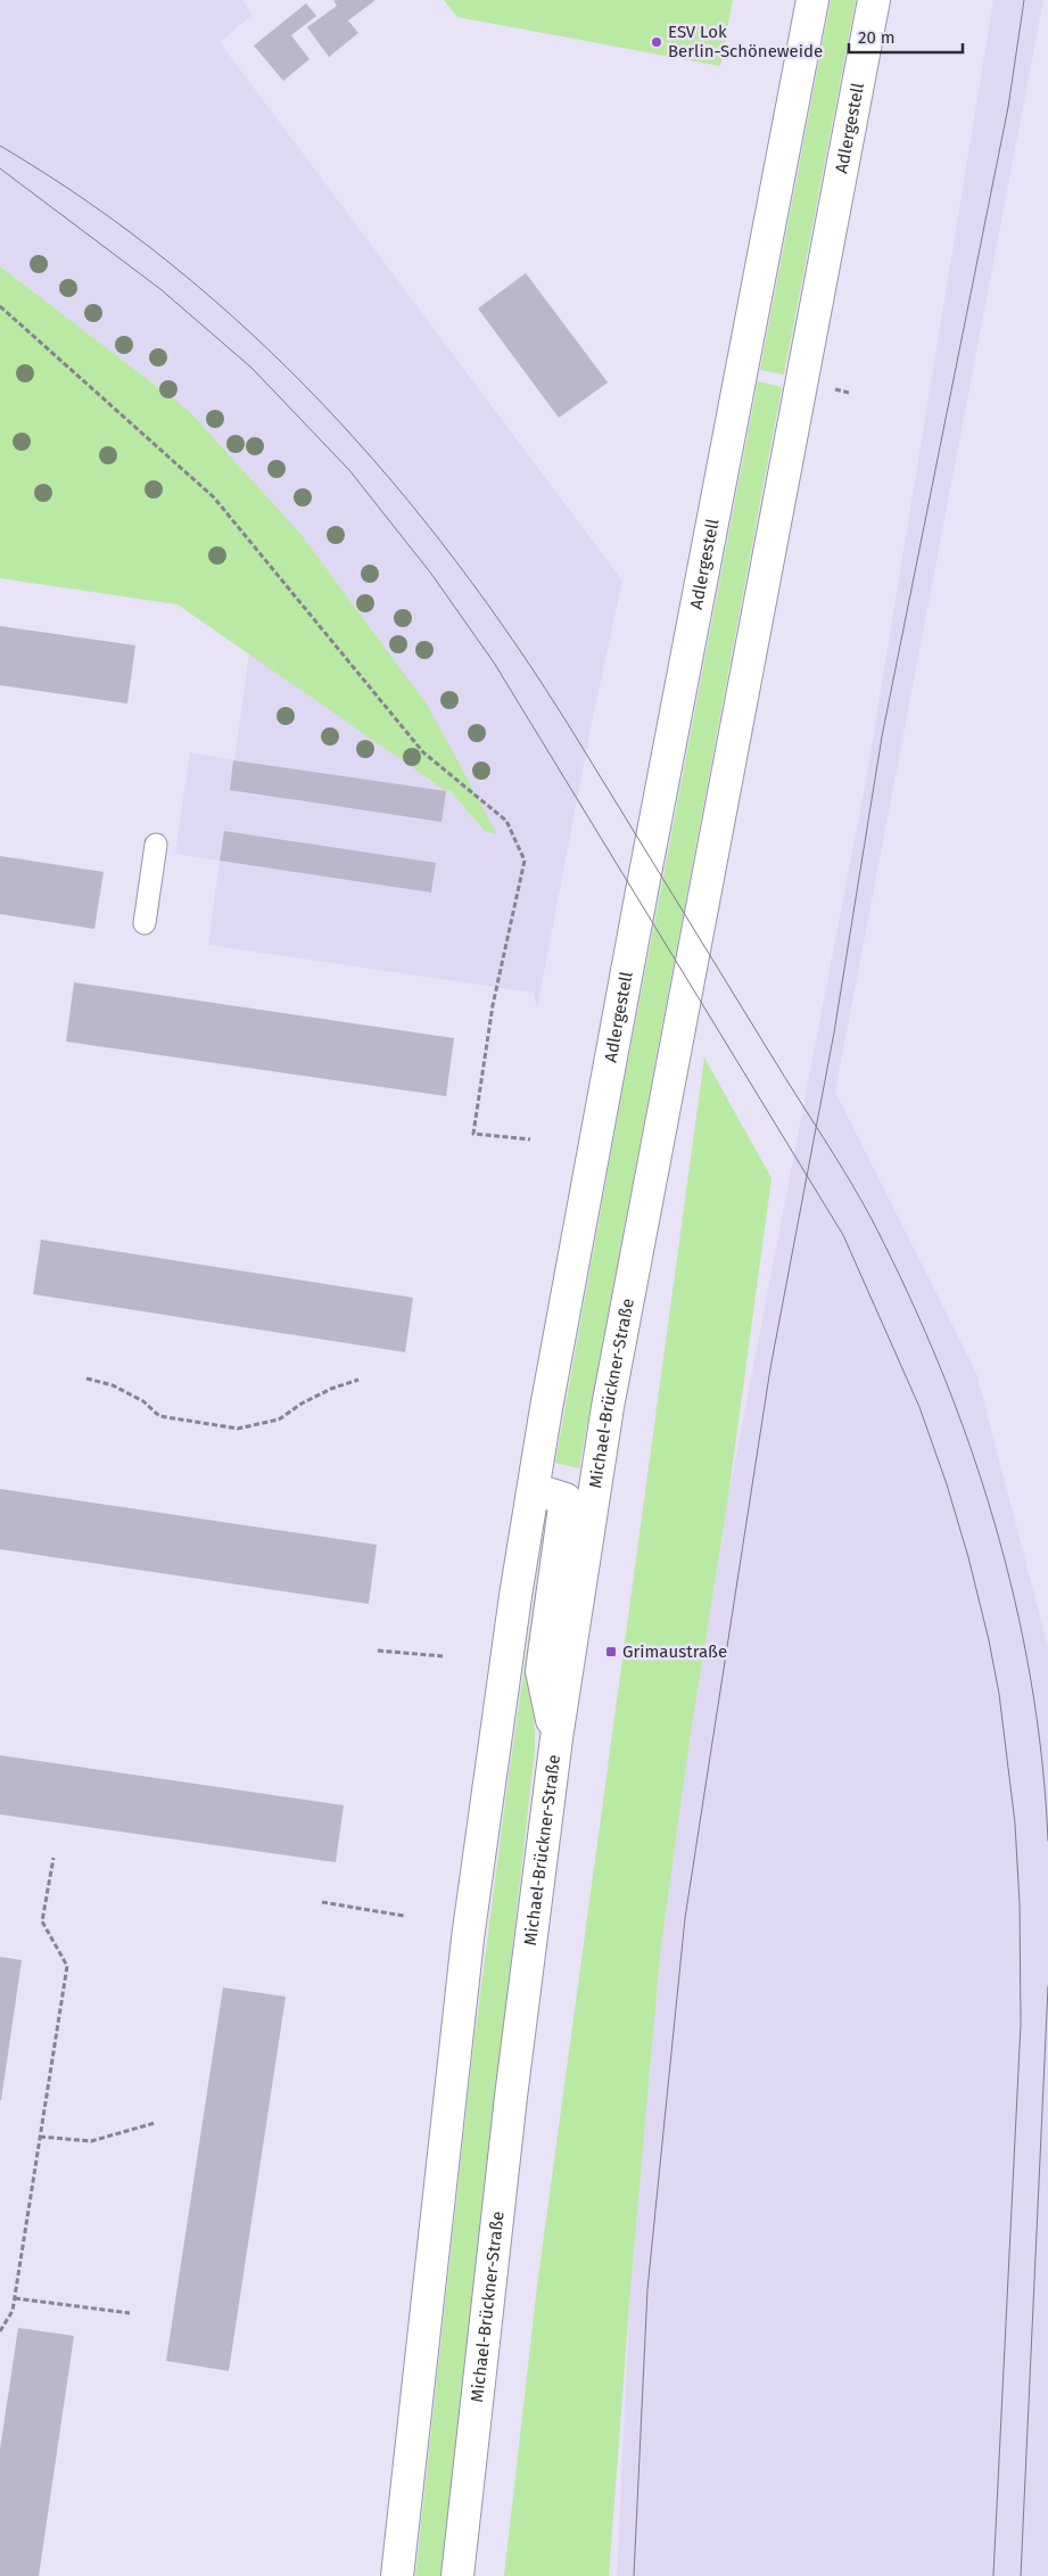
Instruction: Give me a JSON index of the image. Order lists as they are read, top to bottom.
{
  "streets": {
    "main road": ["Adlergestell", "Michael-Brückner-Straße"]
  },
  "crossings": [
    ["Adlergestell", "Michael-Brückner-Straße"]
  ],
  "places": {
    "other": ["ESV Lok Berlin-Schöneweide"],
    "transit": ["Grimaustraße"]
  },
  "scale_bar": "20 m"
}
